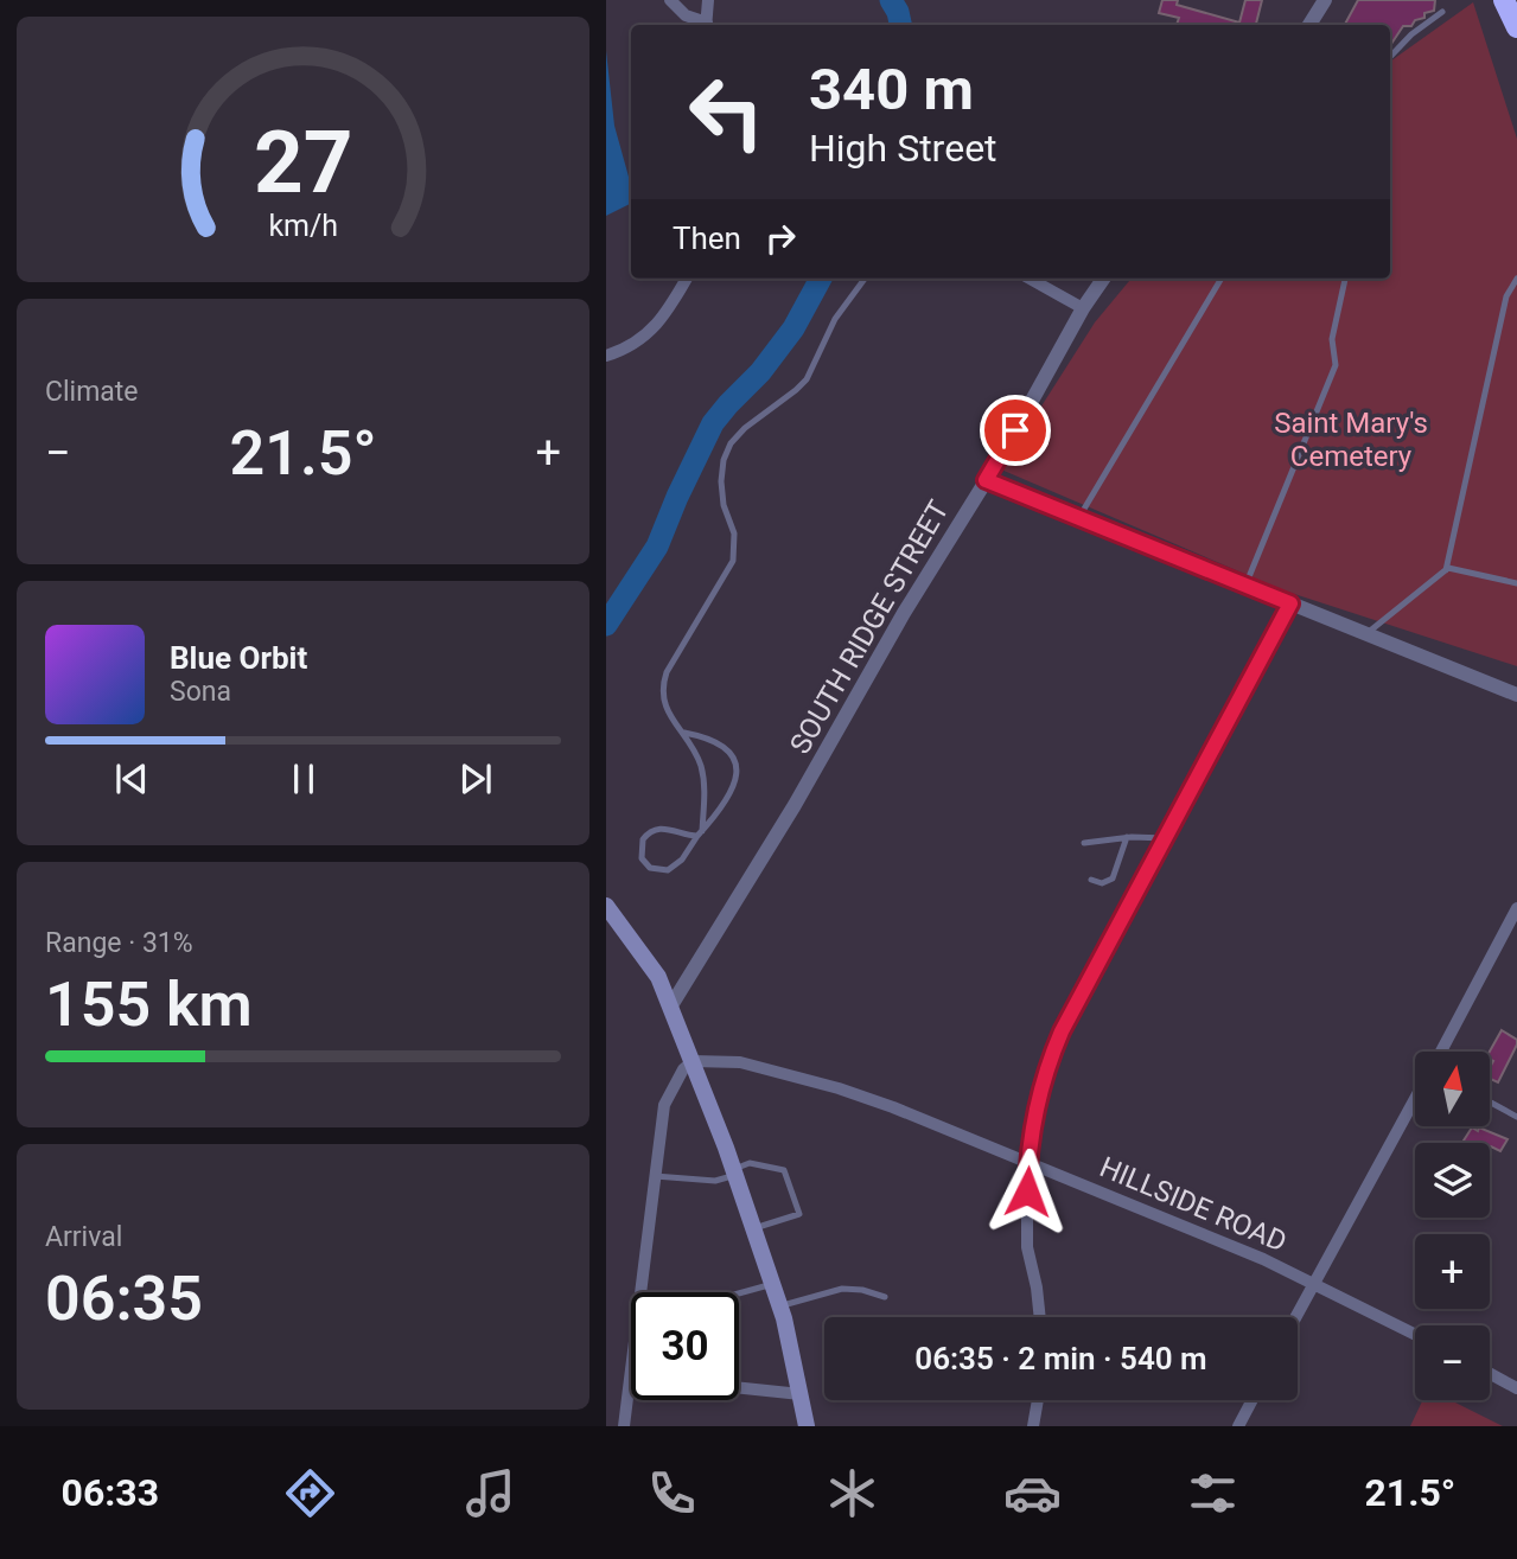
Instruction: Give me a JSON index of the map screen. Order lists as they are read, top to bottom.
{
  "streets": {
    "street": ["SOUTH RIDGE STREET", "HILLSIDE ROAD"]
  },
  "parks": ["Saint Mary's Cemetery"],
  "north": "top",
  "page": {
    "turn": ["340 m", "High Street"],
    "then": "Then",
    "tile": [
      "Climate",
      ["Range · 31%", "155 km"],
      ["Arrival", "06:35"]
    ],
    "heat": ["−", "21.5°", "+"],
    "song": ["Blue Orbit", "Sona"],
    "map_buttons": ["+", "−"],
    "limit": "30",
    "trip": "06:35 · 2 min · 540 m",
    "tabs": ["06:33", "21.5°"],
    "gauge": ["27", "km/h"]
  }
}
